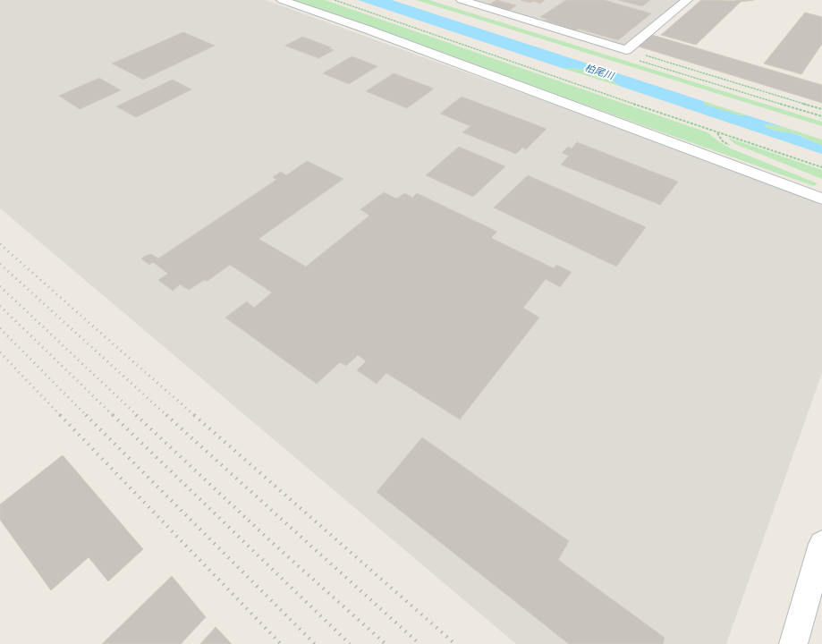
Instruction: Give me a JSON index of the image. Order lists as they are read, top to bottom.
{
  "water": ["柏尾川"]
}
